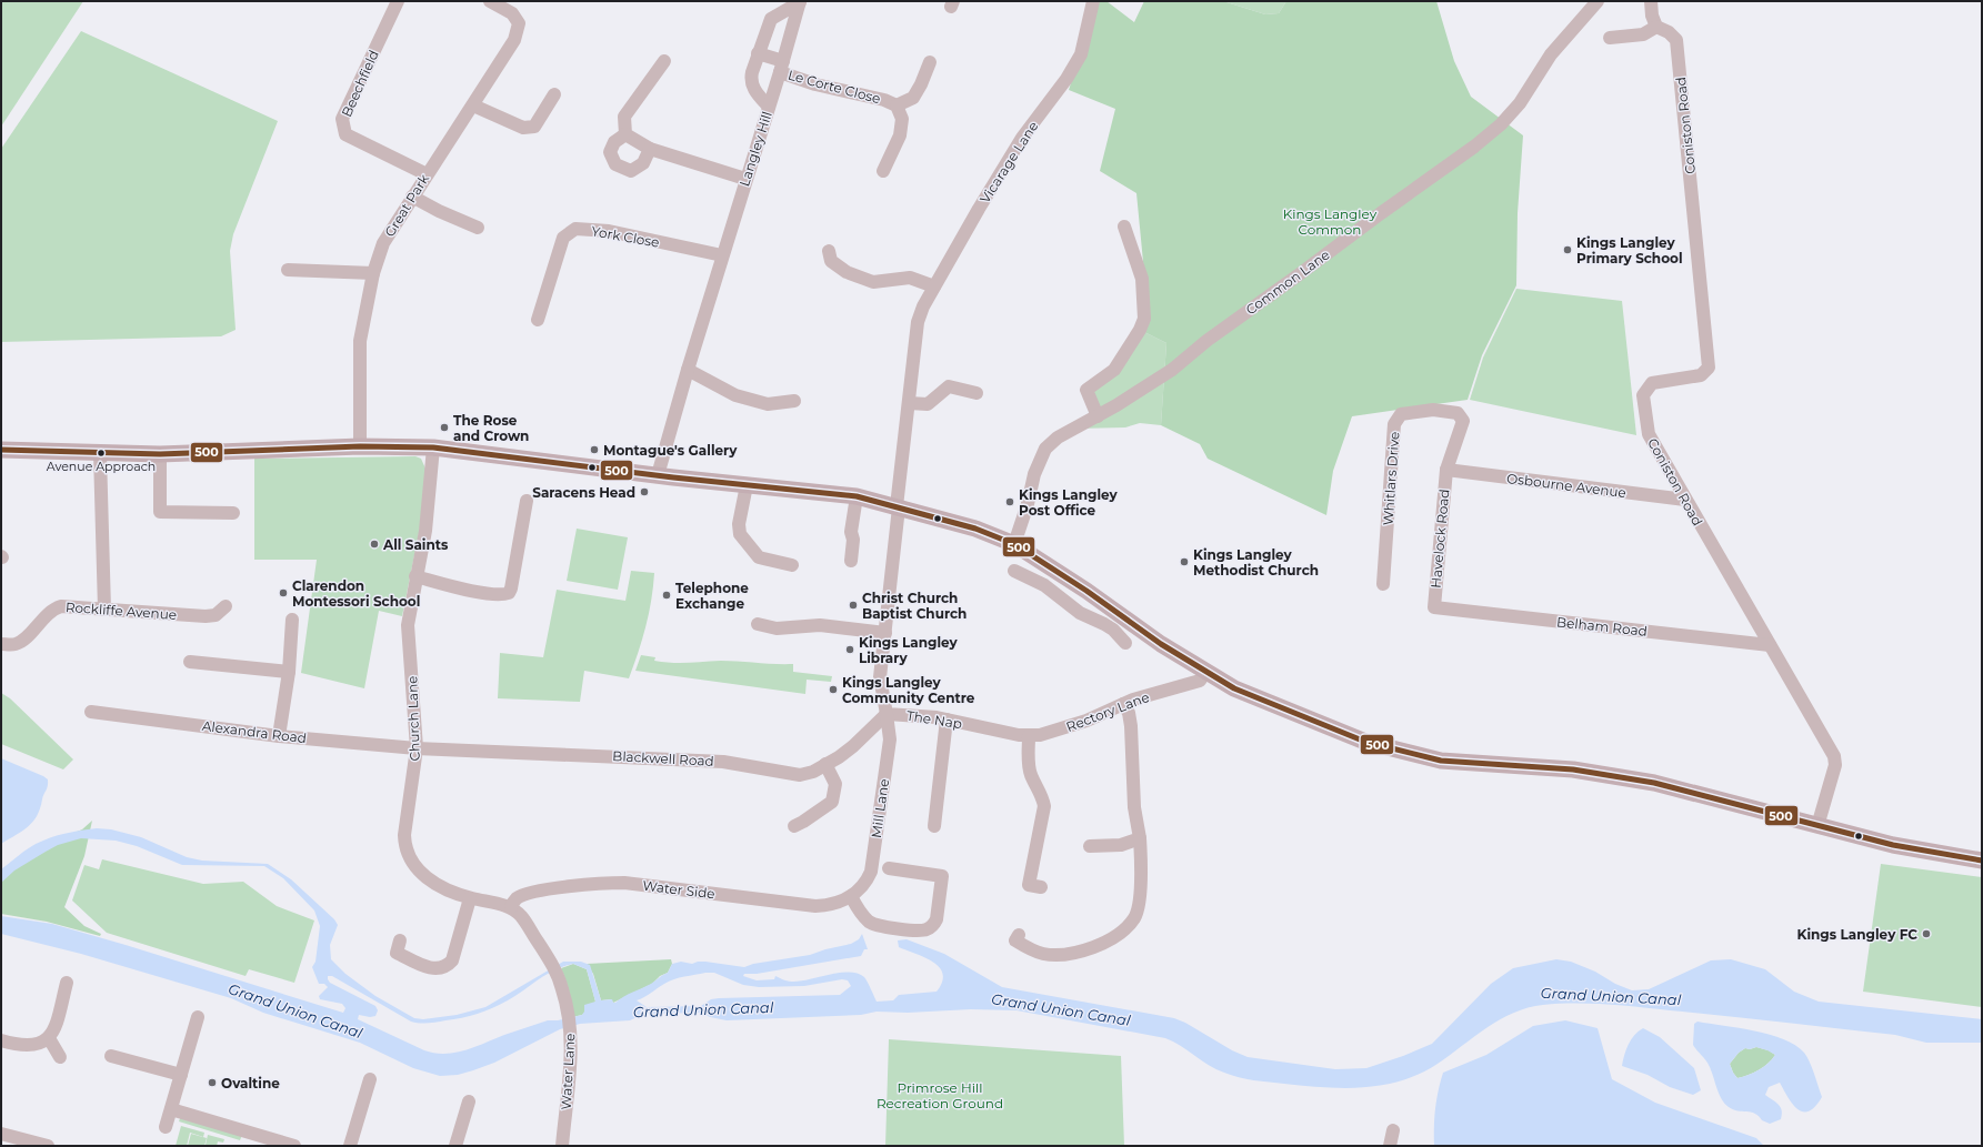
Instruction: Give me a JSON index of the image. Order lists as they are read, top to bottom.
{
  "streets": {
    "street": [
      "Beechfield",
      "Le Corte Close",
      "Coniston Road",
      "Langley Hill",
      "Vicarage Lane",
      "Great Park",
      "York Close",
      "Common Lane",
      "Whitlars Drive",
      "Osbourne Avenue",
      "Havelock Road",
      "Rockliffe Avenue",
      "Belham Road",
      "Rectory Lane",
      "Church Lane",
      "The Nap",
      "Alexandra Road",
      "Blackwell Road",
      "Mill Lane",
      "Water Side",
      "Water Lane"
    ]
  },
  "crossings": [
    ["Beechfield", "Great Park"],
    ["Le Corte Close", "Langley Hill"],
    ["Coniston Road", "Osbourne Avenue"],
    ["Coniston Road", "Belham Road"],
    ["Langley Hill", "York Close"],
    ["Whitlars Drive", "Osbourne Avenue"],
    ["Whitlars Drive", "Havelock Road"],
    ["Osbourne Avenue", "Havelock Road"],
    ["Havelock Road", "Belham Road"],
    ["Rectory Lane", "The Nap"],
    ["Church Lane", "Alexandra Road"],
    ["Church Lane", "Blackwell Road"],
    ["Church Lane", "Water Side"],
    ["Church Lane", "Water Lane"],
    ["The Nap", "Blackwell Road"],
    ["The Nap", "Mill Lane"],
    ["Alexandra Road", "Blackwell Road"],
    ["Blackwell Road", "Mill Lane"],
    ["Mill Lane", "Water Side"],
    ["Water Side", "Water Lane"]
  ],
  "water": ["Grand Union Canal"],
  "parks": ["Kings Langley Common", "Primrose Hill Recreation Ground"],
  "places": [
    "Kings Langley Primary School",
    "The Rose and Crown",
    "Montague's Gallery",
    "Avenue Approach",
    "Saracens Head",
    "Kings Langley Post Office",
    "All Saints",
    "Kings Langley Methodist Church",
    "Clarendon Montessori School",
    "Telephone Exchange",
    "Christ Church Baptist Church",
    "Kings Langley Library",
    "Kings Langley Community Centre",
    "Kings Langley FC",
    "Ovaltine"
  ],
  "lines": ["transit line 500"]
}
